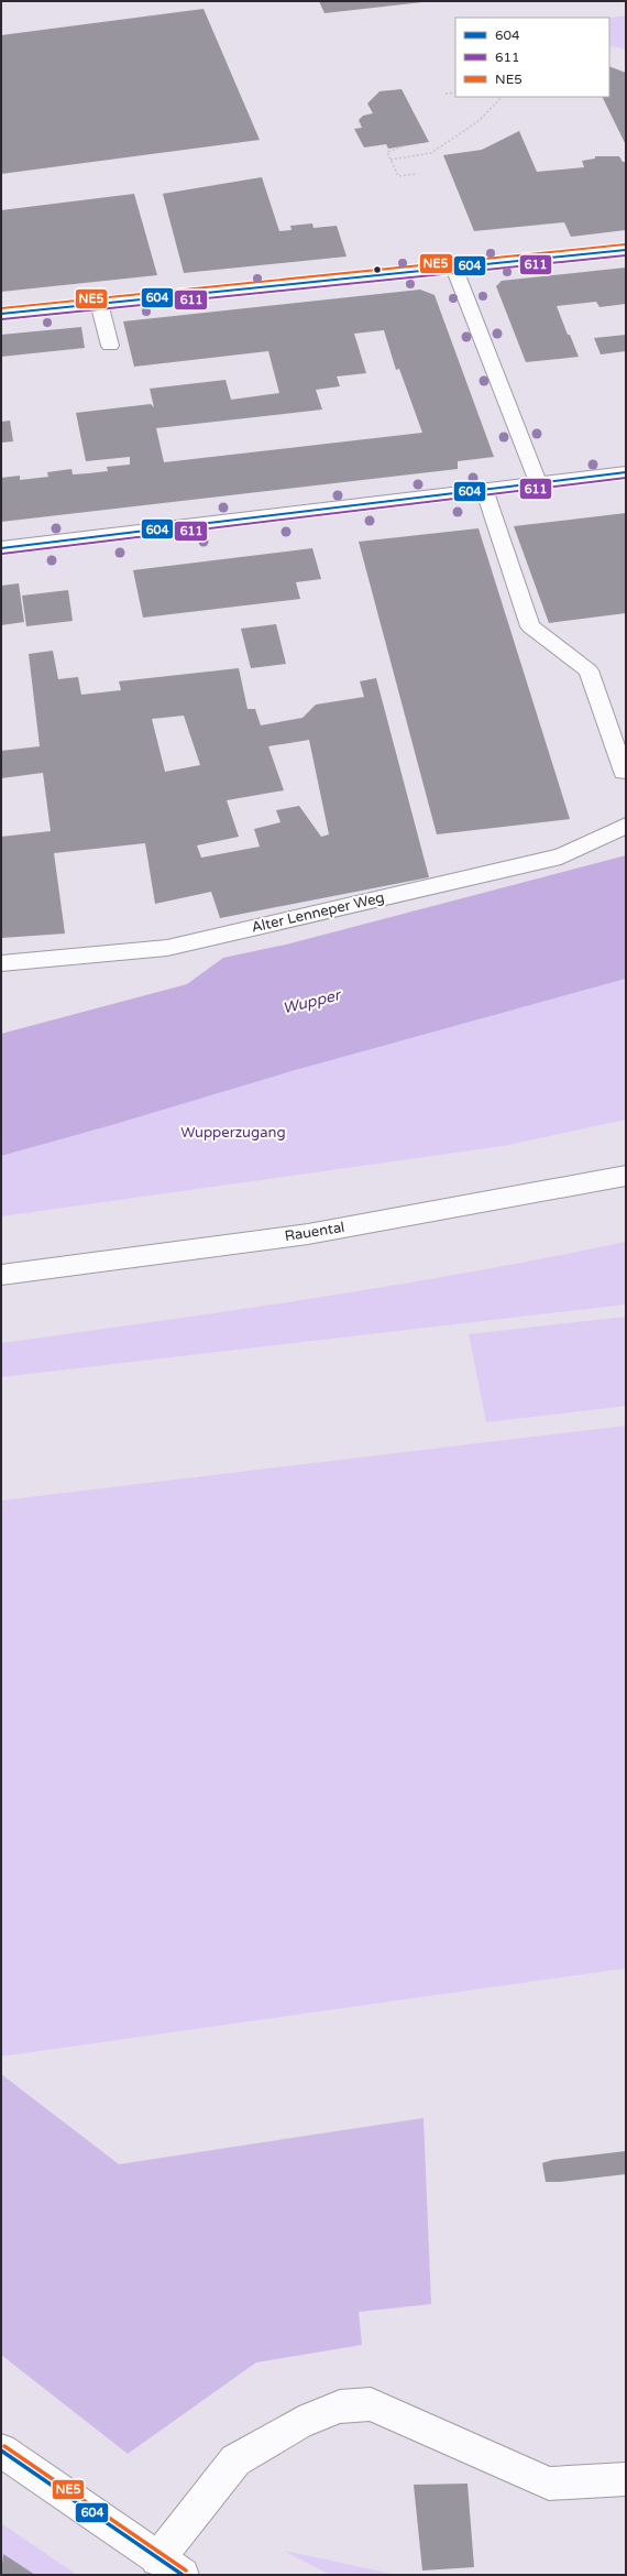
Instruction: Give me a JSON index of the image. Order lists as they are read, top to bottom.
{
  "streets": {
    "street": ["Alter Lenneper Weg", "Rauental"]
  },
  "water": ["Wupper"],
  "parks": ["Wupperzugang"],
  "lines": ["transit line NE5", "transit line 604", "transit line 611"],
  "legend": ["604", "611", "NE5"]
}
